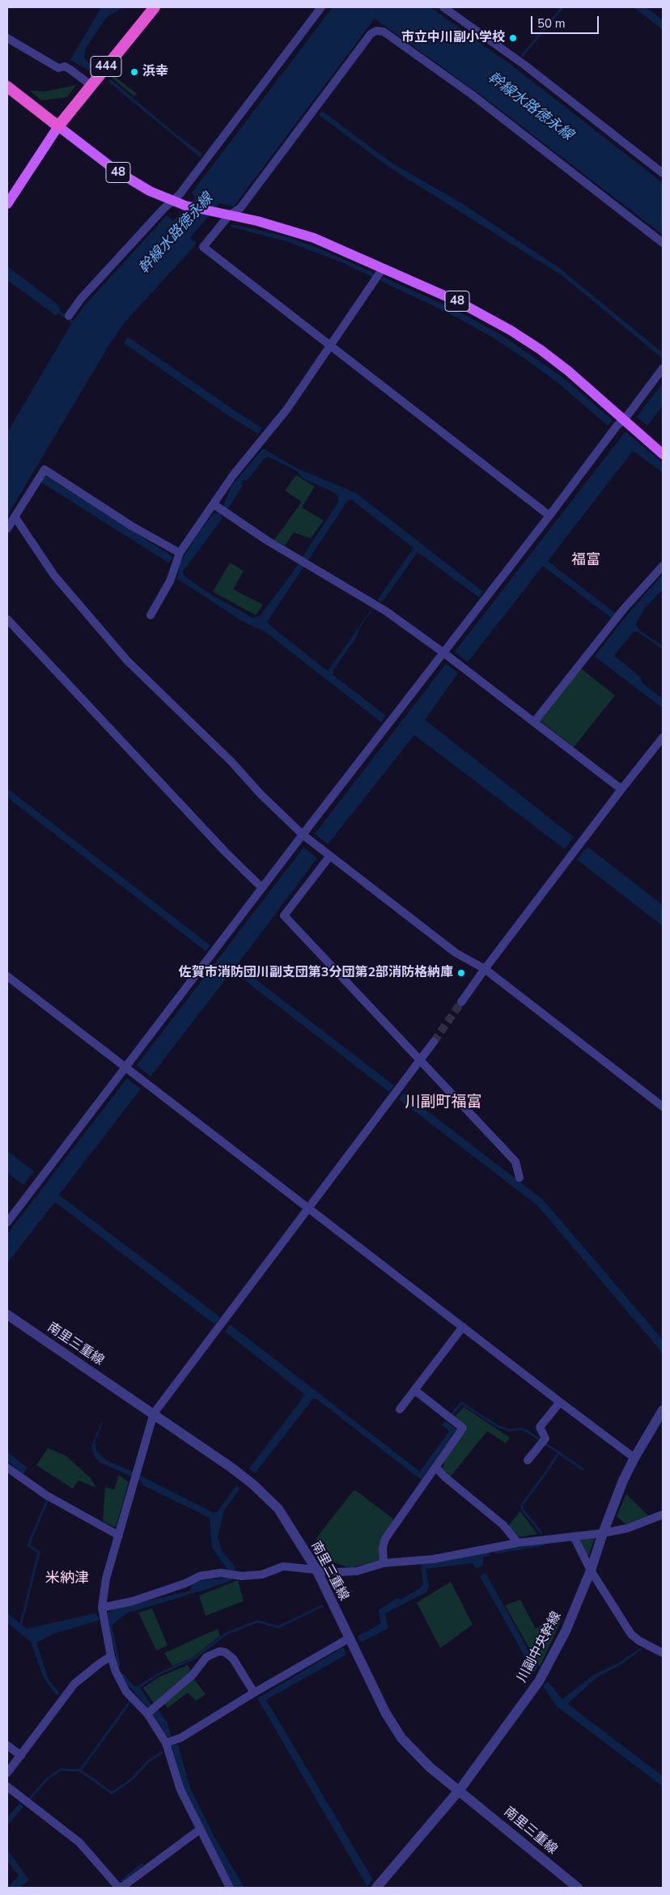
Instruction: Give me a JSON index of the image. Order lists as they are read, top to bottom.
{
  "streets": {
    "highway": ["444"],
    "main road": ["48"],
    "street": ["南里三重線", "川副中央幹線"]
  },
  "crossings": [
    ["444", "48"],
    ["南里三重線", "川副中央幹線"]
  ],
  "districts": ["福富", "川副町福富", "米納津"],
  "water": ["幹線水路徳永線"],
  "places": ["市立中川副小学校", "浜幸", "佐賀市消防団川副支団第3分団第2部消防格納庫"],
  "scale_bar": "50 m"
}
